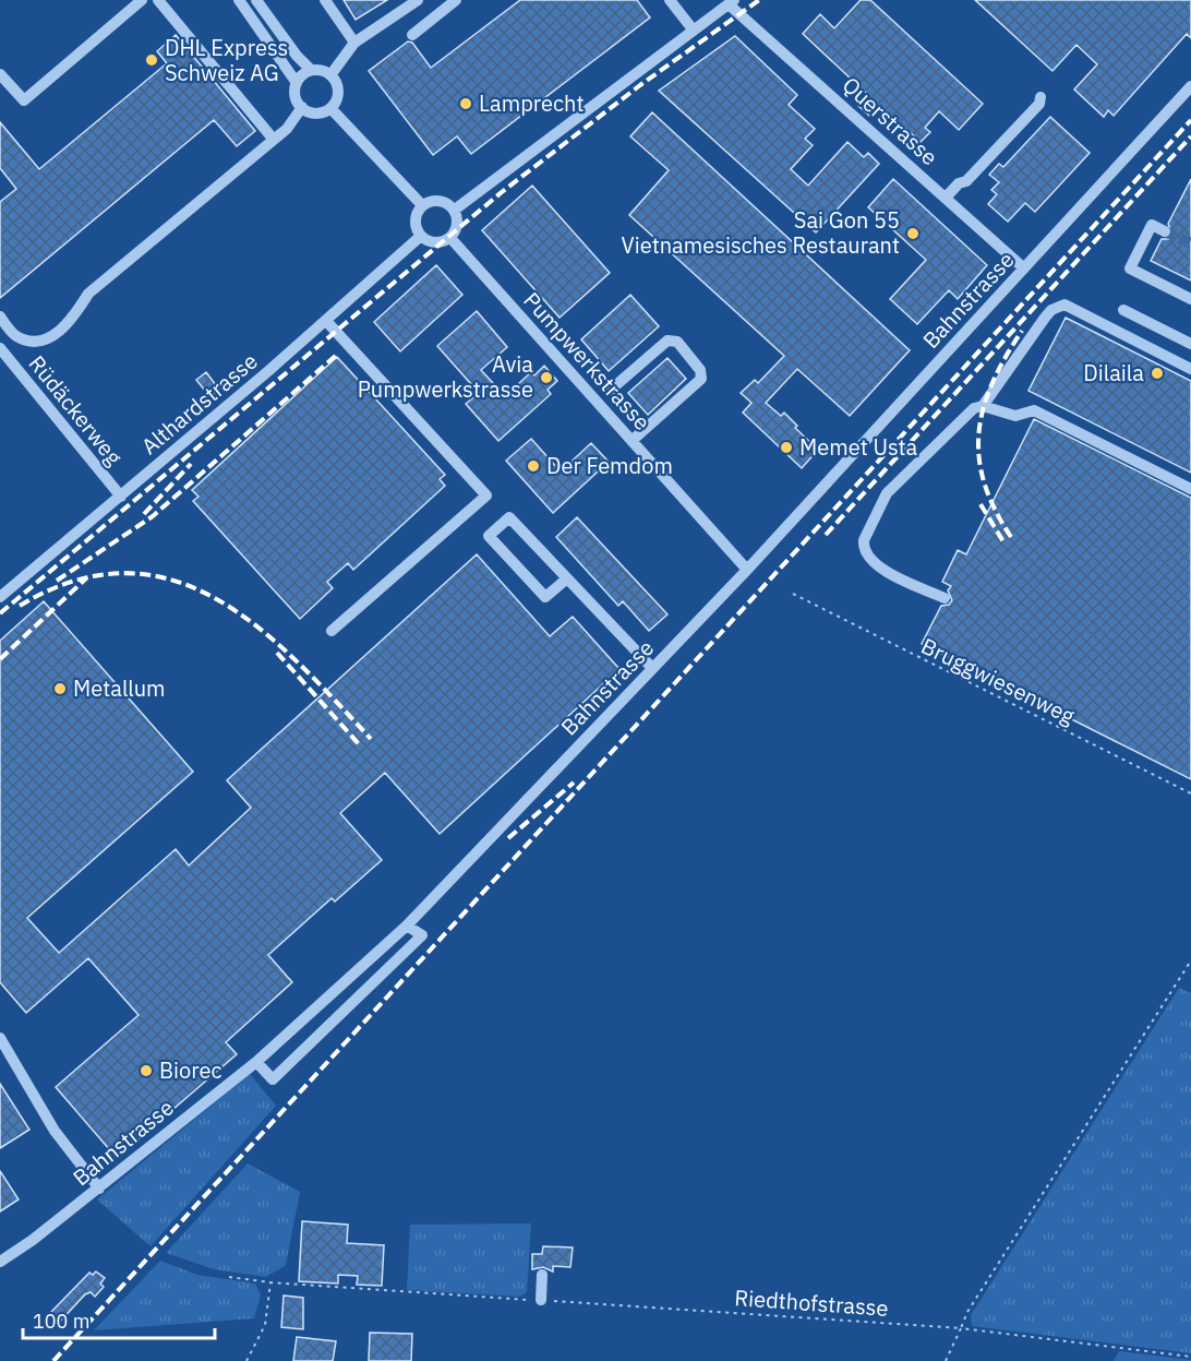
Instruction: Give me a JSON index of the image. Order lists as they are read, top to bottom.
{
  "streets": {
    "street": [
      "Querstrasse",
      "Bahnstrasse",
      "Pumpwerkstrasse",
      "Althardstrasse",
      "Rüdäckerweg"
    ],
    "path": ["Bruggwiesenweg", "Riedthofstrasse"]
  },
  "crossings": [
    ["Querstrasse", "Bahnstrasse"],
    ["Bahnstrasse", "Pumpwerkstrasse"],
    ["Pumpwerkstrasse", "Althardstrasse"],
    ["Althardstrasse", "Rüdäckerweg"]
  ],
  "places": [
    "DHL Express Schweiz AG",
    "Lamprecht",
    "Sai Gon 55 Vietnamesisches Restaurant",
    "Dilaila",
    "Avia Pumpwerkstrasse",
    "Memet Usta",
    "Der Femdom",
    "Metallum",
    "Biorec"
  ],
  "scale_bar": "100 m"
}
